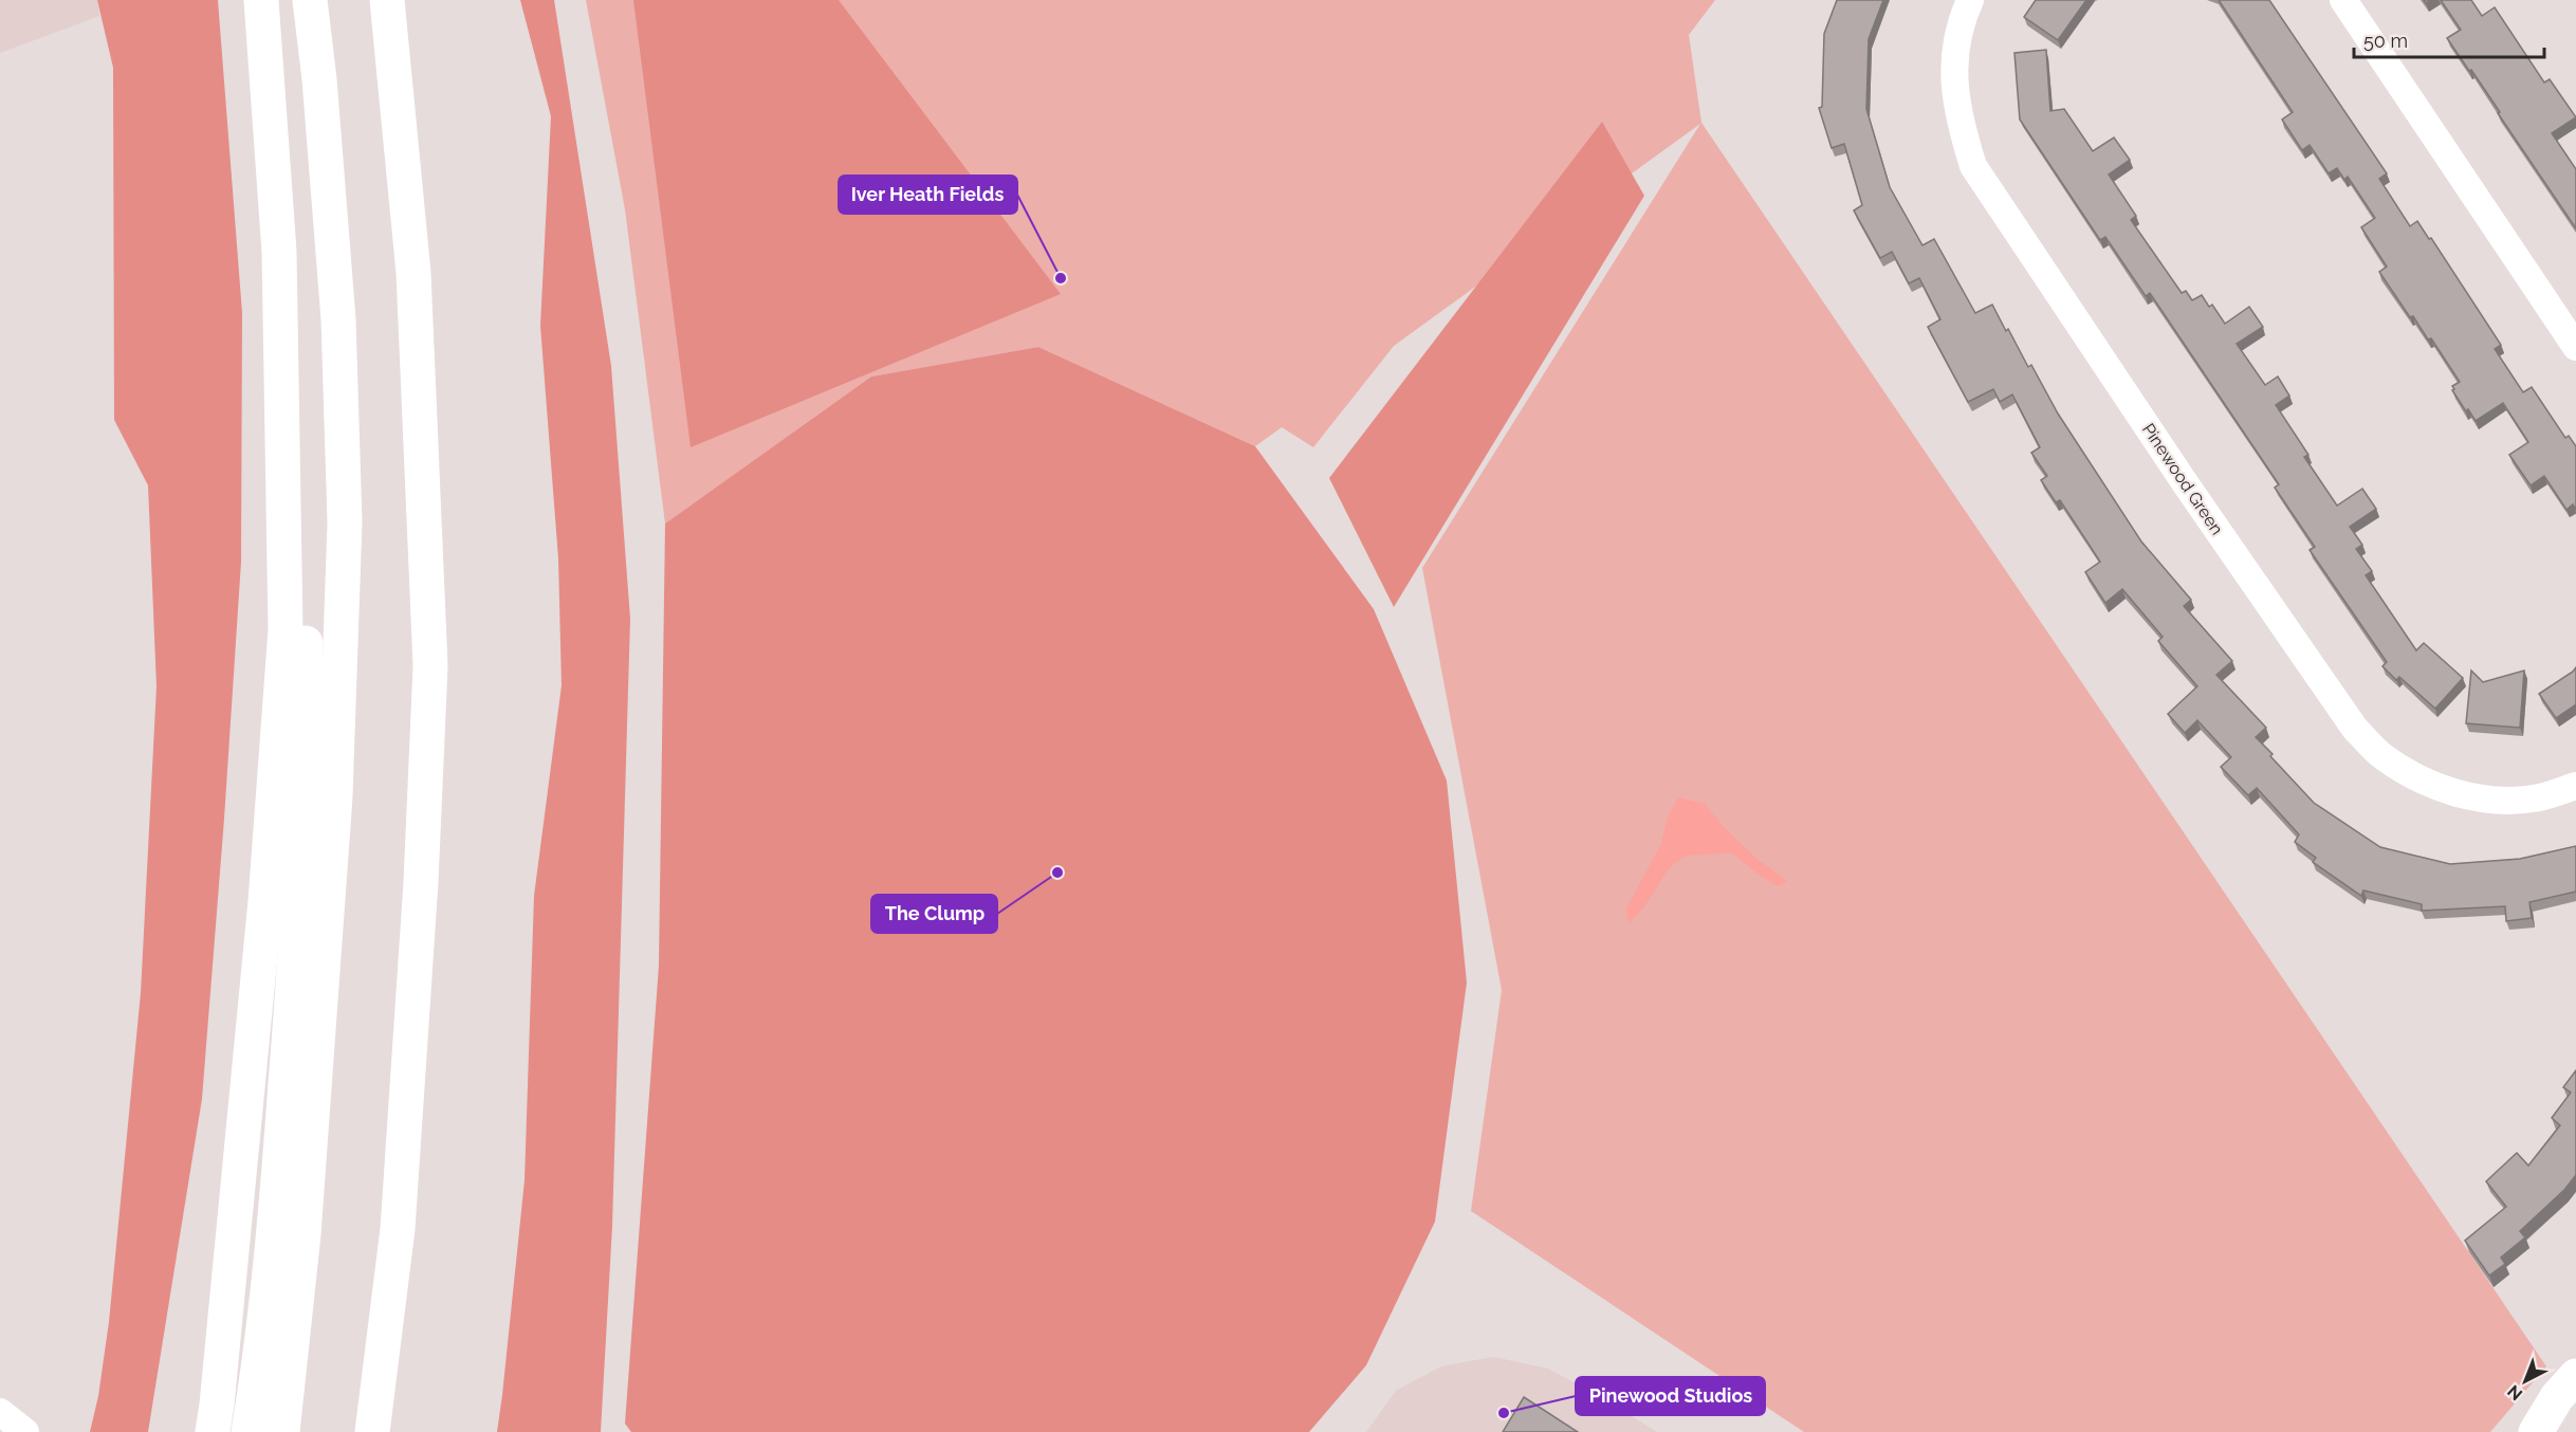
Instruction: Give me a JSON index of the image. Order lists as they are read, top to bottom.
{
  "streets": {
    "street": ["Pinewood Green"]
  },
  "places": ["Iver Heath Fields", "The Clump", "Pinewood Studios"],
  "scale_bar": "50 m",
  "north": "bottom left"
}
